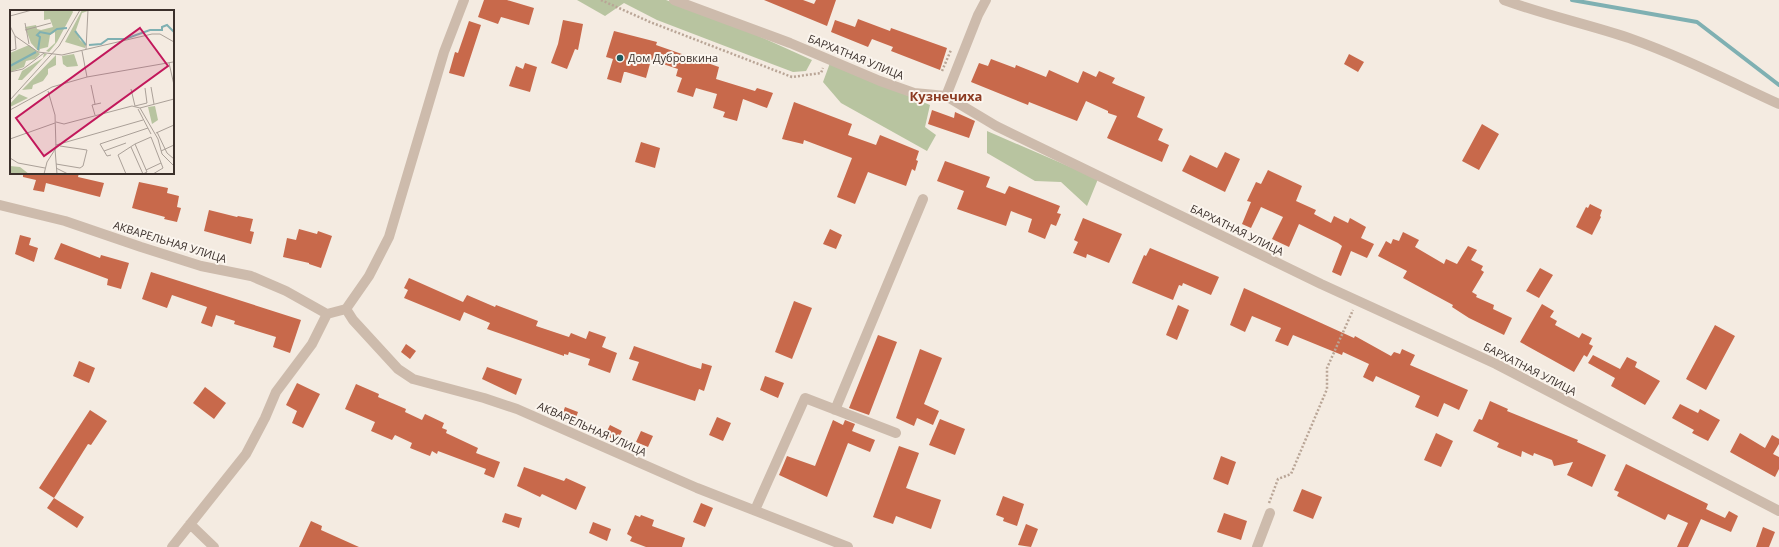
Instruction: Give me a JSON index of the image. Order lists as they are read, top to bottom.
{
  "streets": {
    "street": ["БАРХАТНАЯ УЛИЦА", "АКВАРЕЛЬНАЯ УЛИЦА"]
  },
  "districts": ["Кузнечиха"],
  "places": ["Дом Дубровкина"]
}
